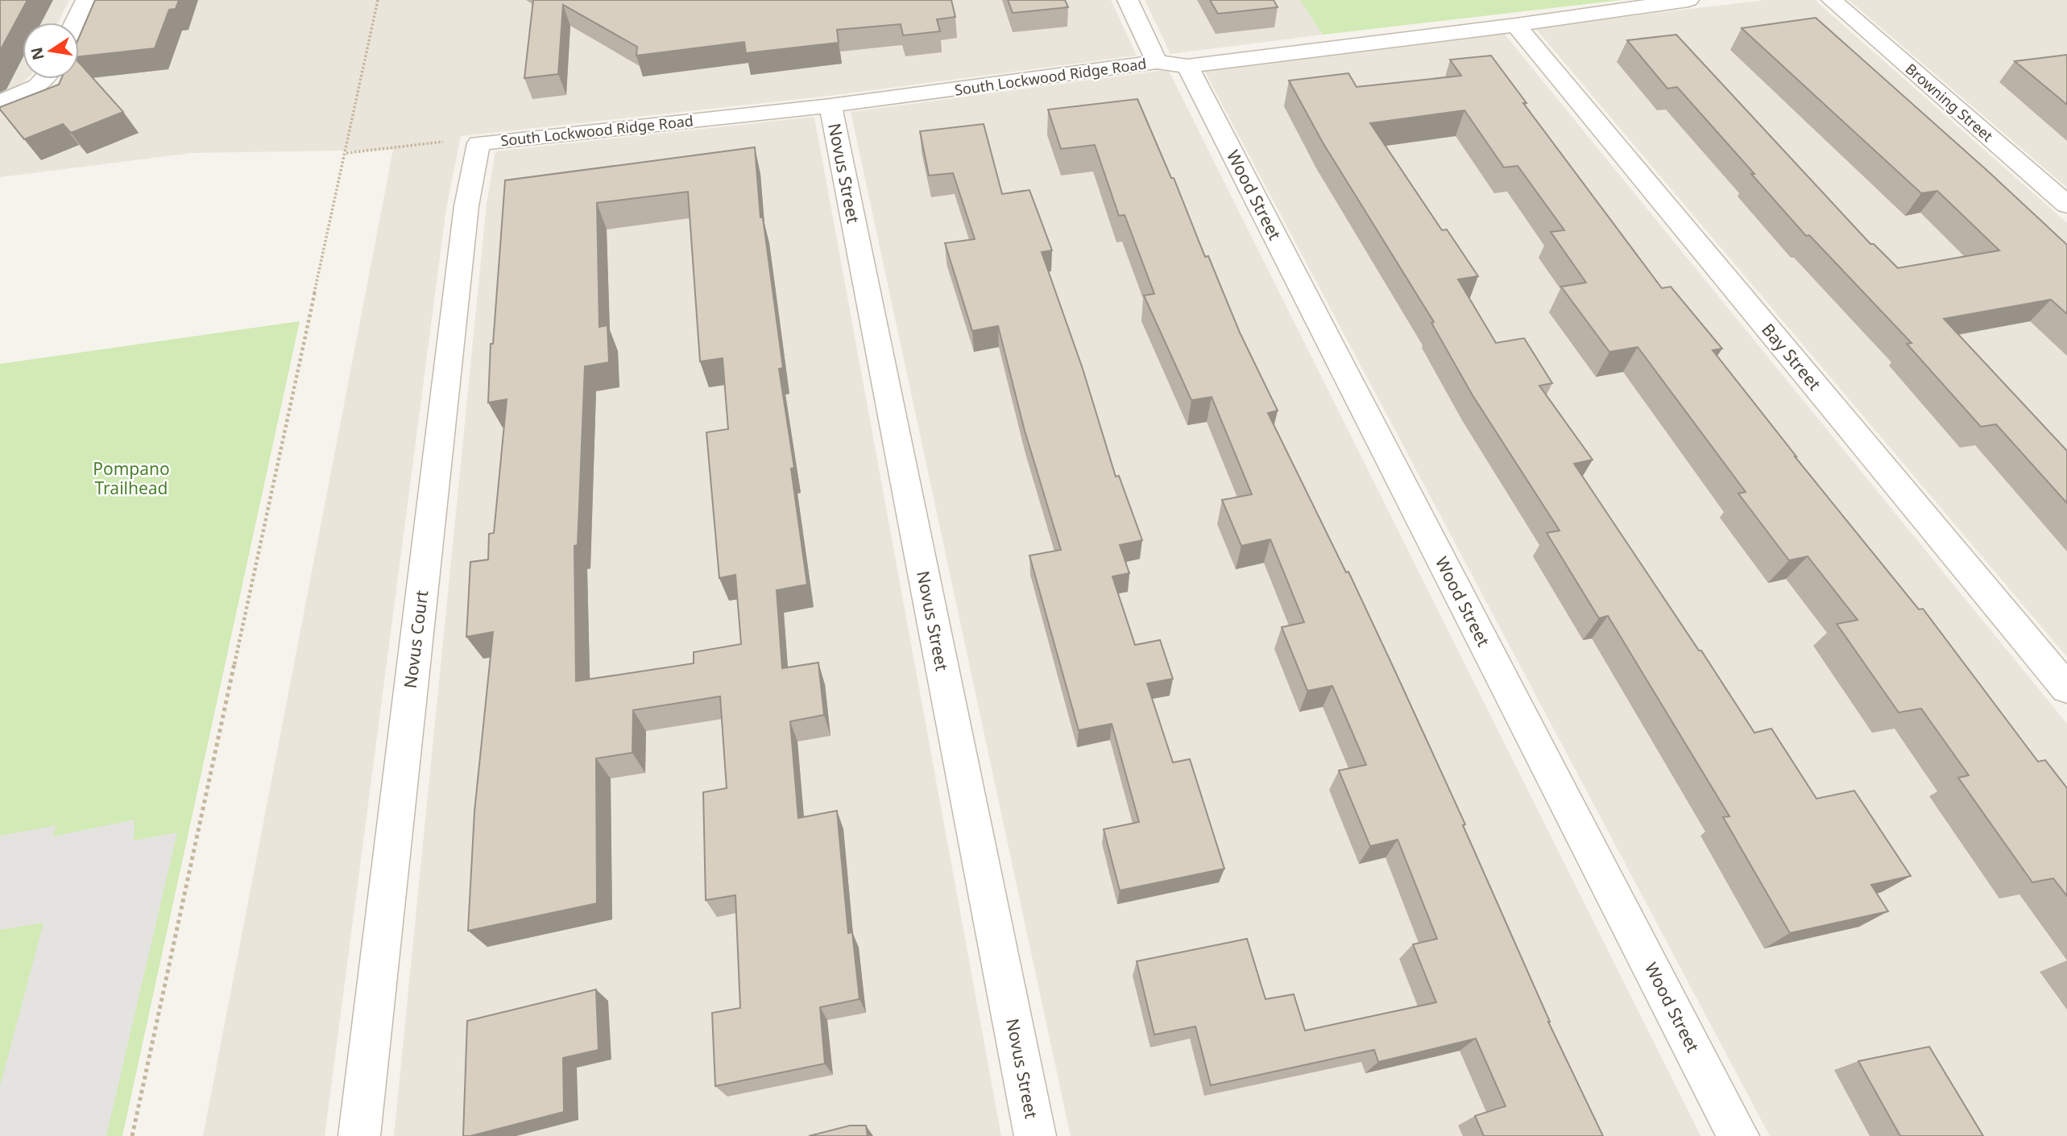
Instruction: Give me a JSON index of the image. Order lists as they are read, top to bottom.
{
  "streets": {
    "street": [
      "South Lockwood Ridge Road",
      "Browning Street",
      "Novus Street",
      "Wood Street",
      "Bay Street",
      "Novus Court"
    ]
  },
  "crossings": [
    ["South Lockwood Ridge Road", "Novus Street"],
    ["South Lockwood Ridge Road", "Wood Street"],
    ["South Lockwood Ridge Road", "Bay Street"],
    ["South Lockwood Ridge Road", "Novus Court"]
  ],
  "parks": ["Pompano Trailhead"],
  "north": "left"
}
